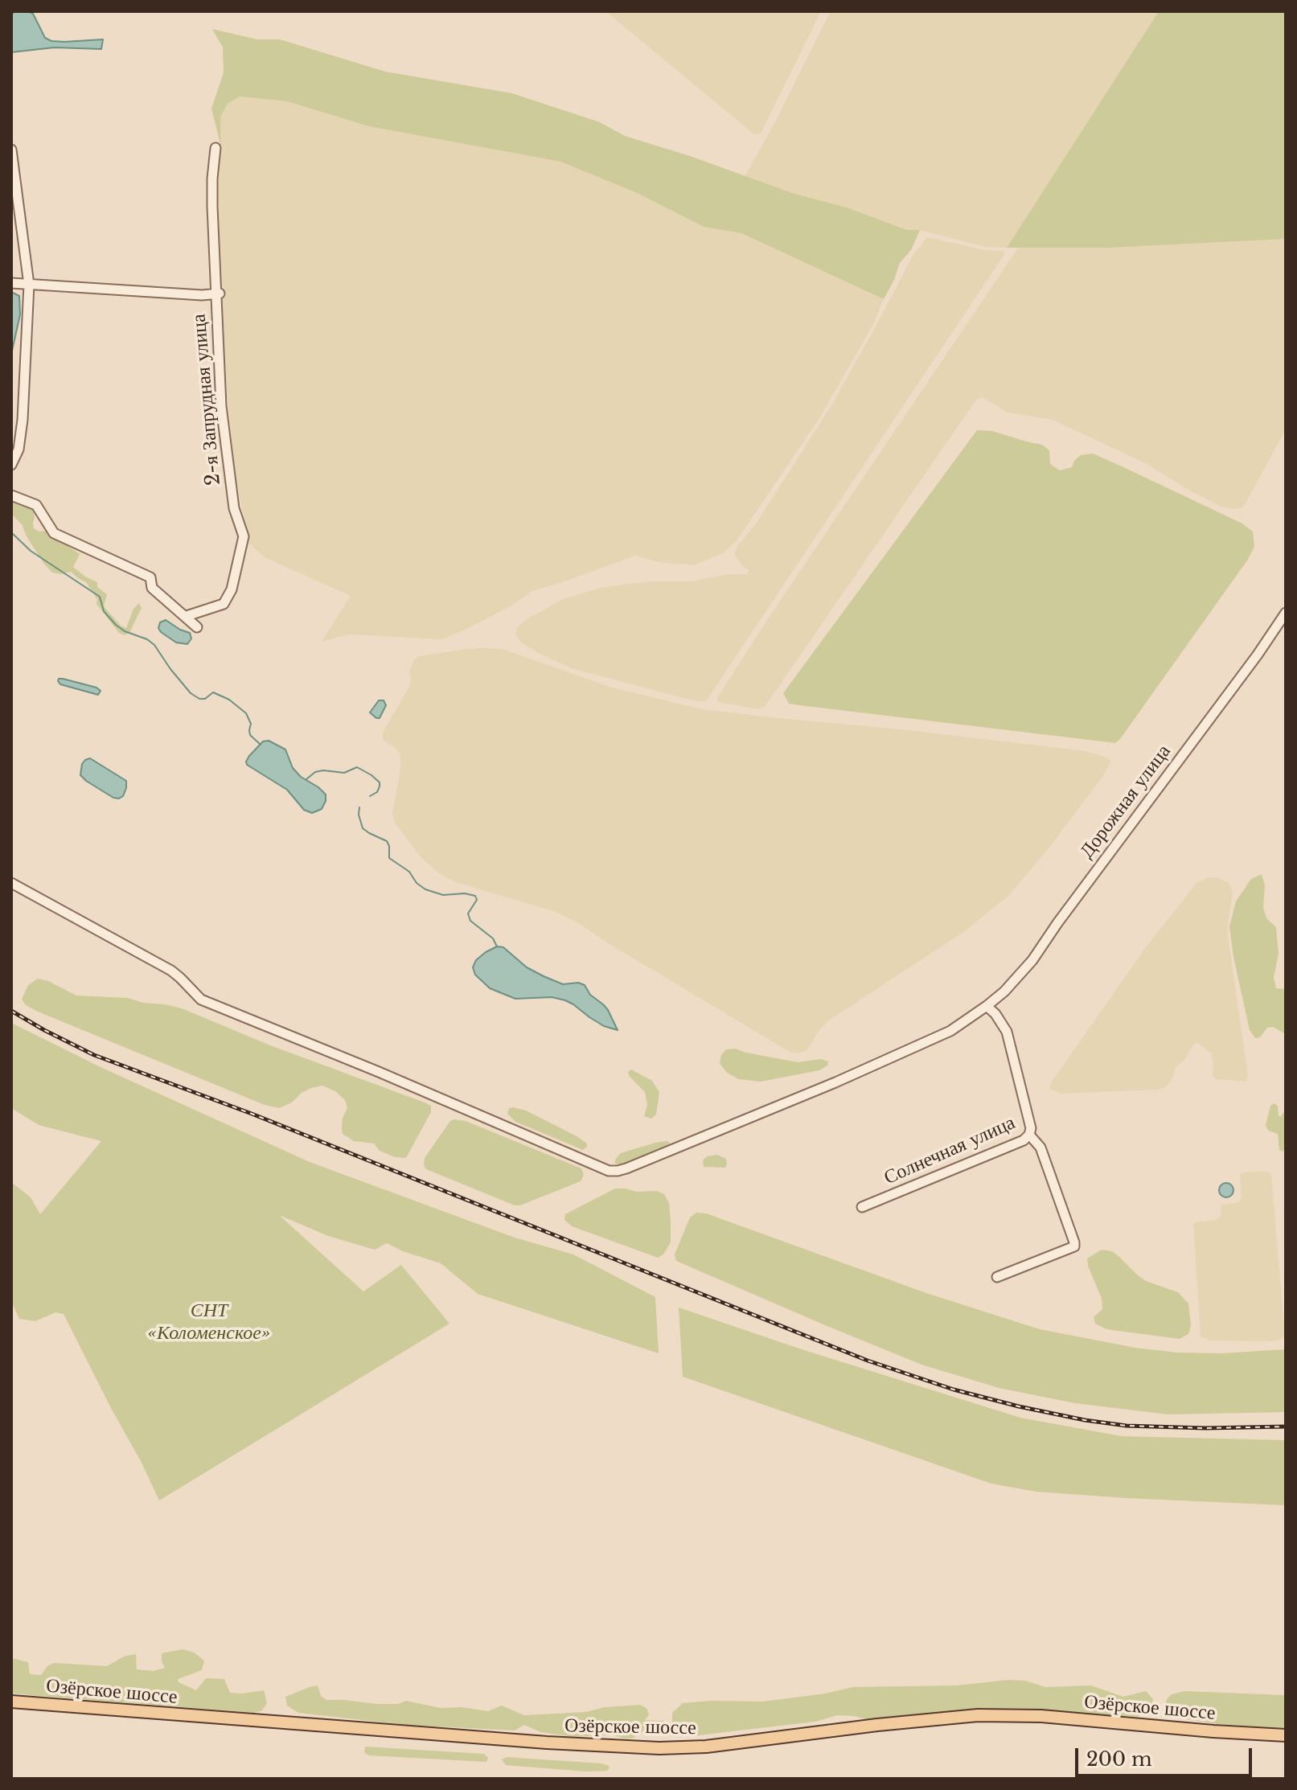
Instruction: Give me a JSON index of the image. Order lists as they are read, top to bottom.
{
  "streets": {
    "main road": ["Озёрское шоссе"],
    "street": ["2-я Запрудная улица", "Дорожная улица", "Солнечная улица"]
  },
  "crossings": [
    ["Дорожная улица", "Солнечная улица"]
  ],
  "parks": ["СНТ «Коломенское»"],
  "scale_bar": "200 m"
}
